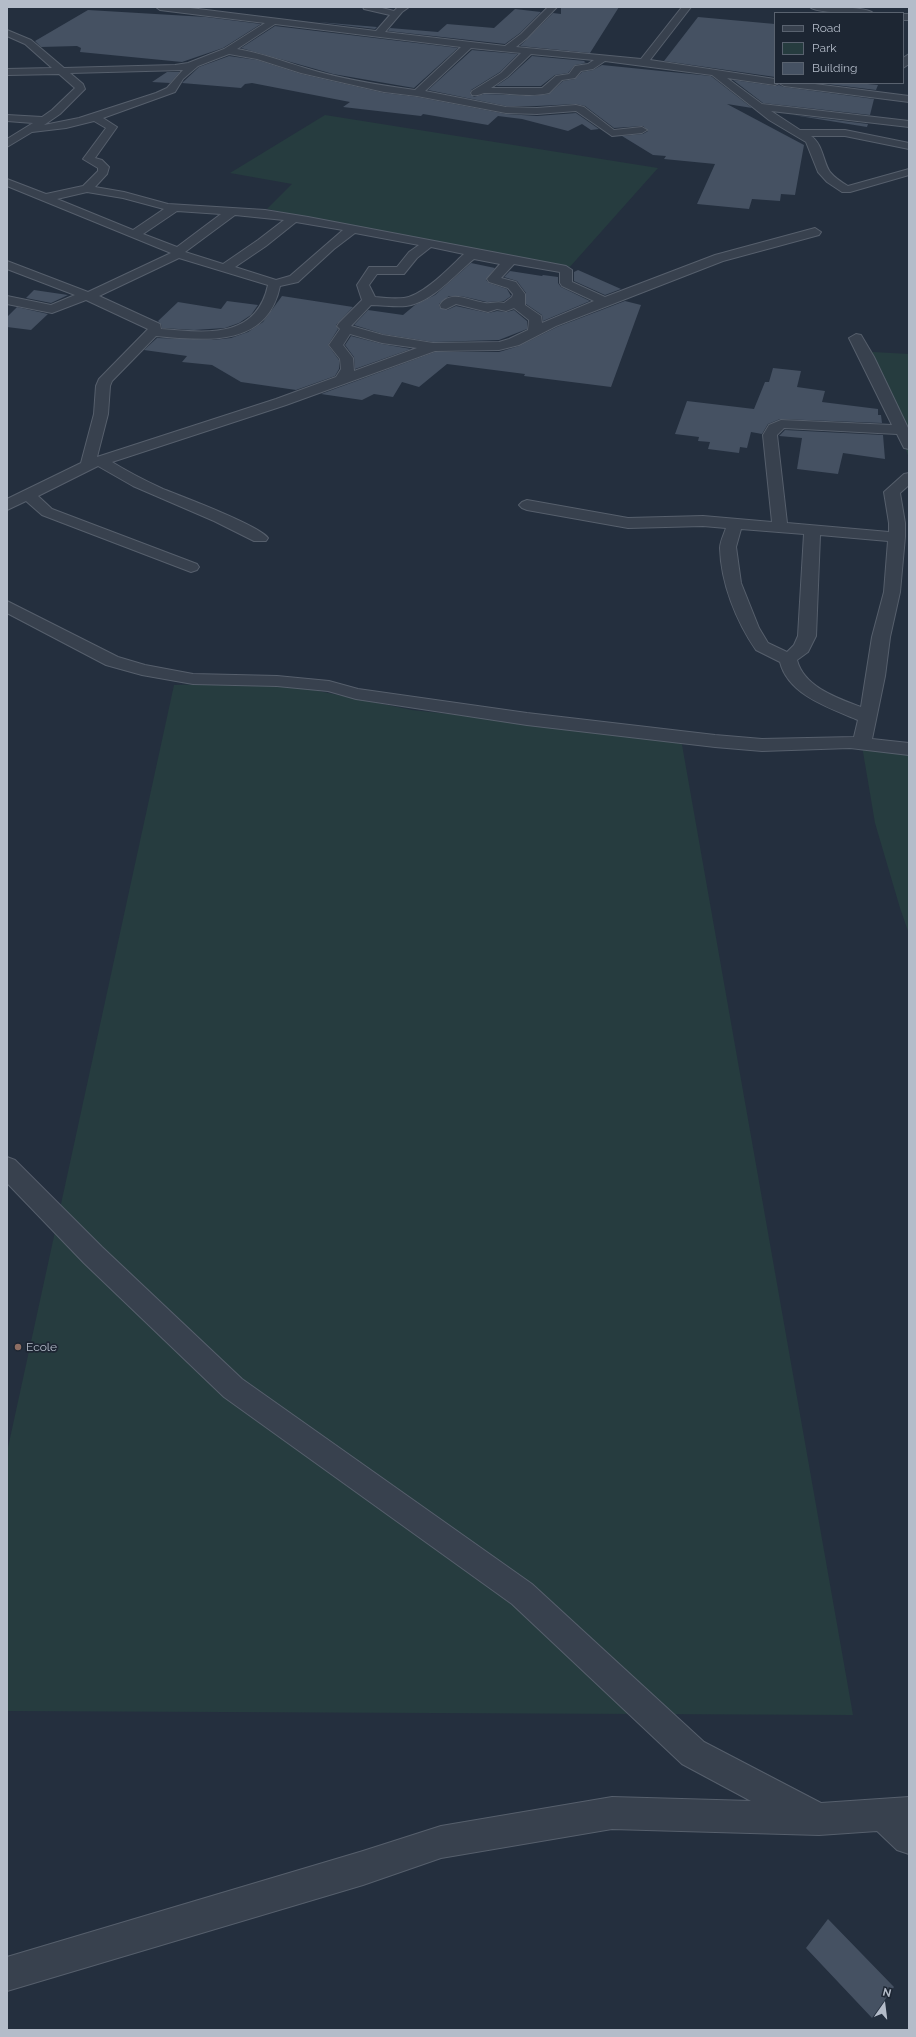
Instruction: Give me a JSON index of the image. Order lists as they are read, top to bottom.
{
  "places": ["Ecole"],
  "legend": ["Road", "Park", "Building"],
  "north": "top"
}
